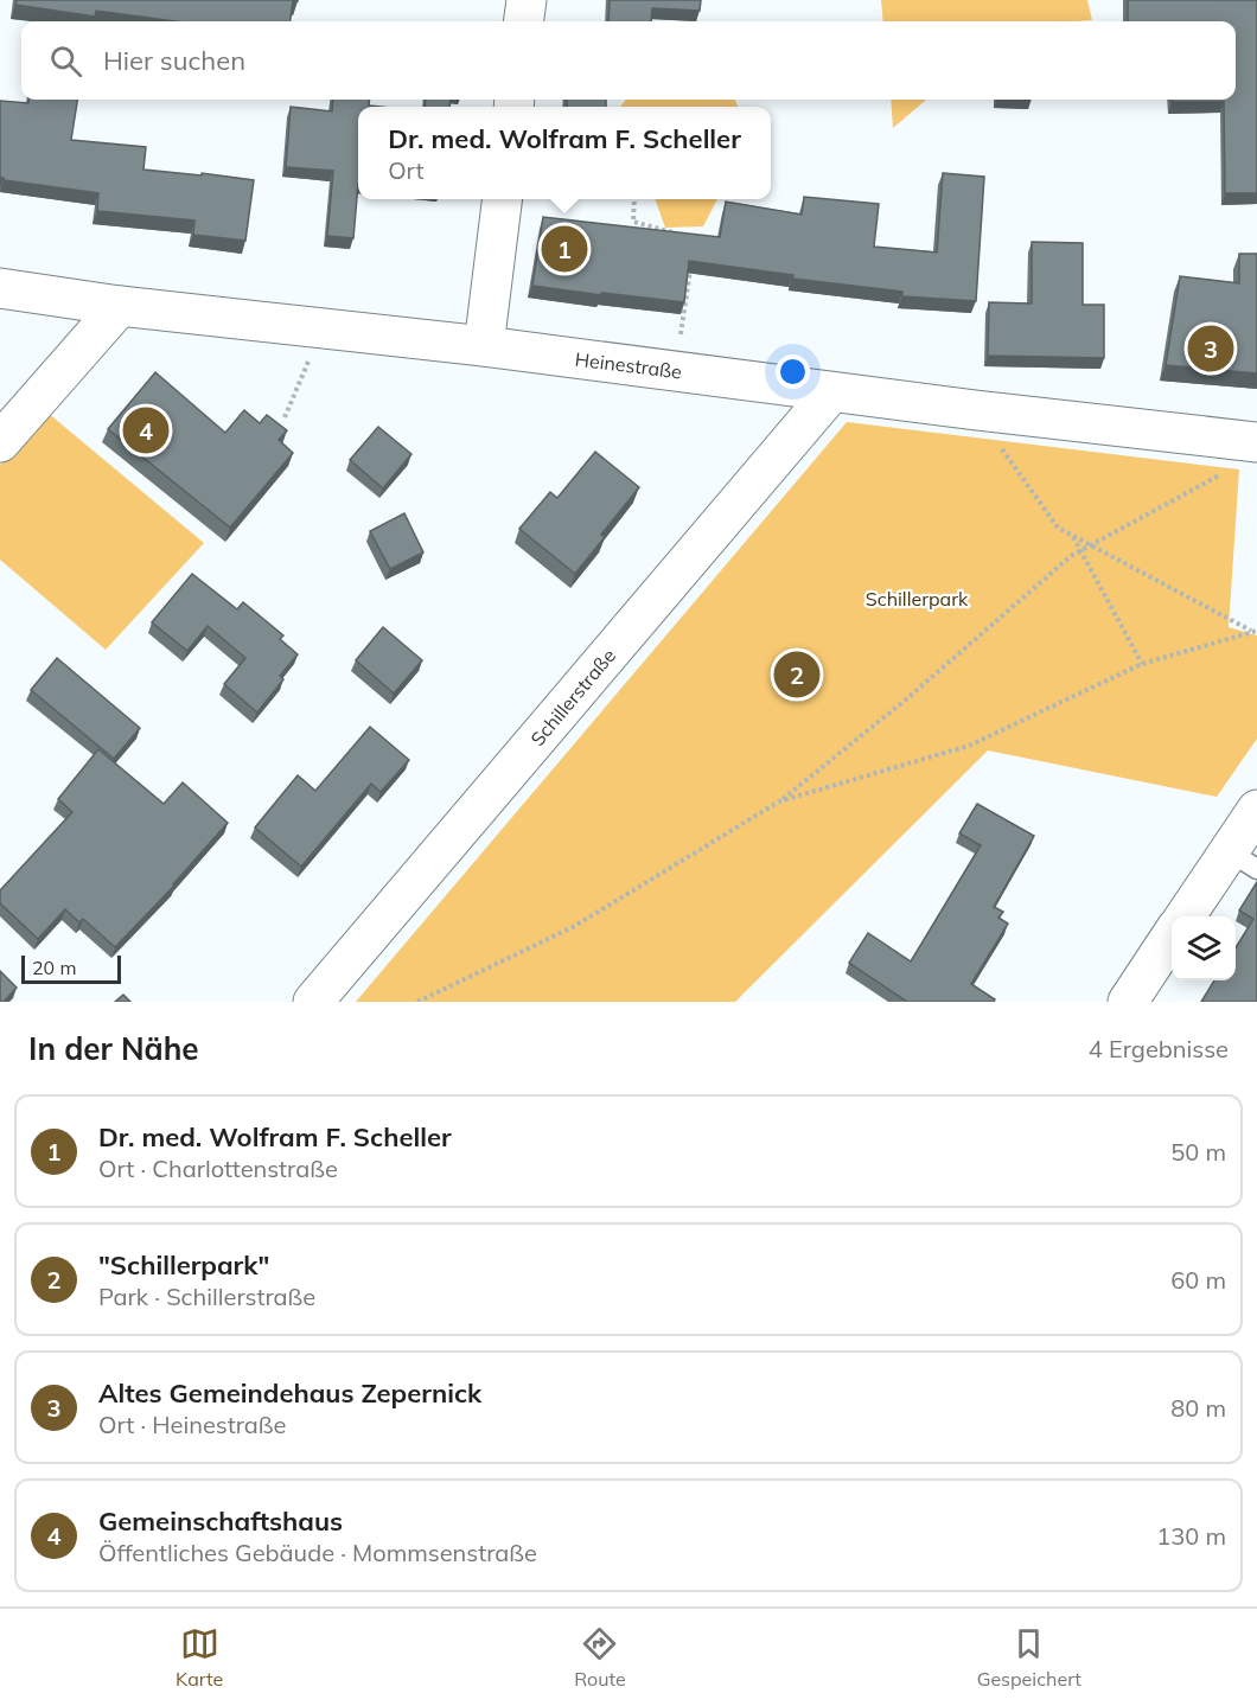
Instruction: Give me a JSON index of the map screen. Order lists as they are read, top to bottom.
{
  "streets": {
    "street": ["Heinestraße", "Schillerstraße"]
  },
  "crossings": [
    ["Heinestraße", "Schillerstraße"]
  ],
  "parks": ["Schillerpark"],
  "scale_bar": "20 m",
  "page": {
    "search": "Hier suchen",
    "popup": ["Dr. med. Wolfram F. Scheller", "Ort"],
    "pins": [
      "1",
      "3",
      "4",
      "2"
    ],
    "scale": "20 m",
    "heading": ["In der Nähe", "4 Ergebnisse"],
    "list": [
      {
        "mark": "1",
        "name": "Dr. med. Wolfram F. Scheller",
        "note": "Ort · Charlottenstraße",
        "value": "50 m"
      },
      {
        "mark": "2",
        "name": "\"Schillerpark\"",
        "note": "Park · Schillerstraße",
        "value": "60 m"
      },
      {
        "mark": "3",
        "name": "Altes Gemeindehaus Zepernick",
        "note": "Ort · Heinestraße",
        "value": "80 m"
      },
      {
        "mark": "4",
        "name": "Gemeinschaftshaus",
        "note": "Öffentliches Gebäude · Mommsenstraße",
        "value": "130 m"
      }
    ],
    "nav": ["Karte", "Route", "Gespeichert"]
  }
}
